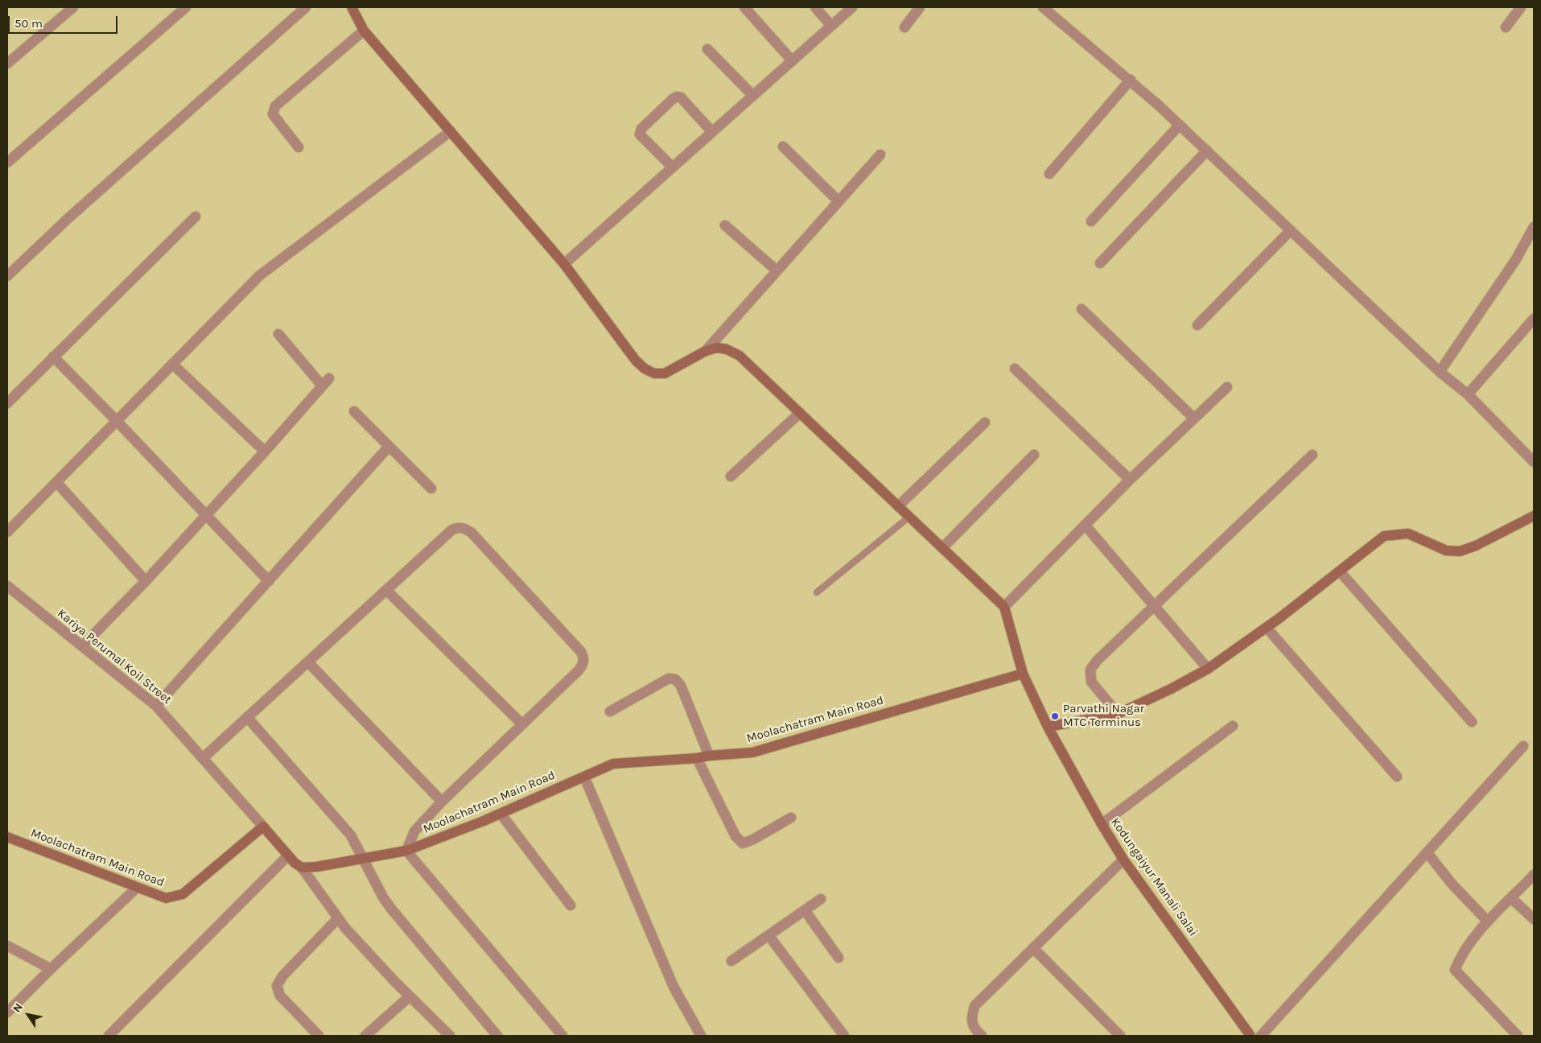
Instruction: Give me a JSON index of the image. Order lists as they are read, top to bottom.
{
  "streets": {
    "street": ["Kariya Perumal Koil Street", "Moolachatram Main Road", "Kodungaiyur Manali Salai"]
  },
  "crossings": [
    ["Kariya Perumal Koil Street", "Moolachatram Main Road"],
    ["Moolachatram Main Road", "Kodungaiyur Manali Salai"]
  ],
  "places": ["Parvathi Nagar MTC Terminus"],
  "scale_bar": "50 m",
  "north": "top left"
}
